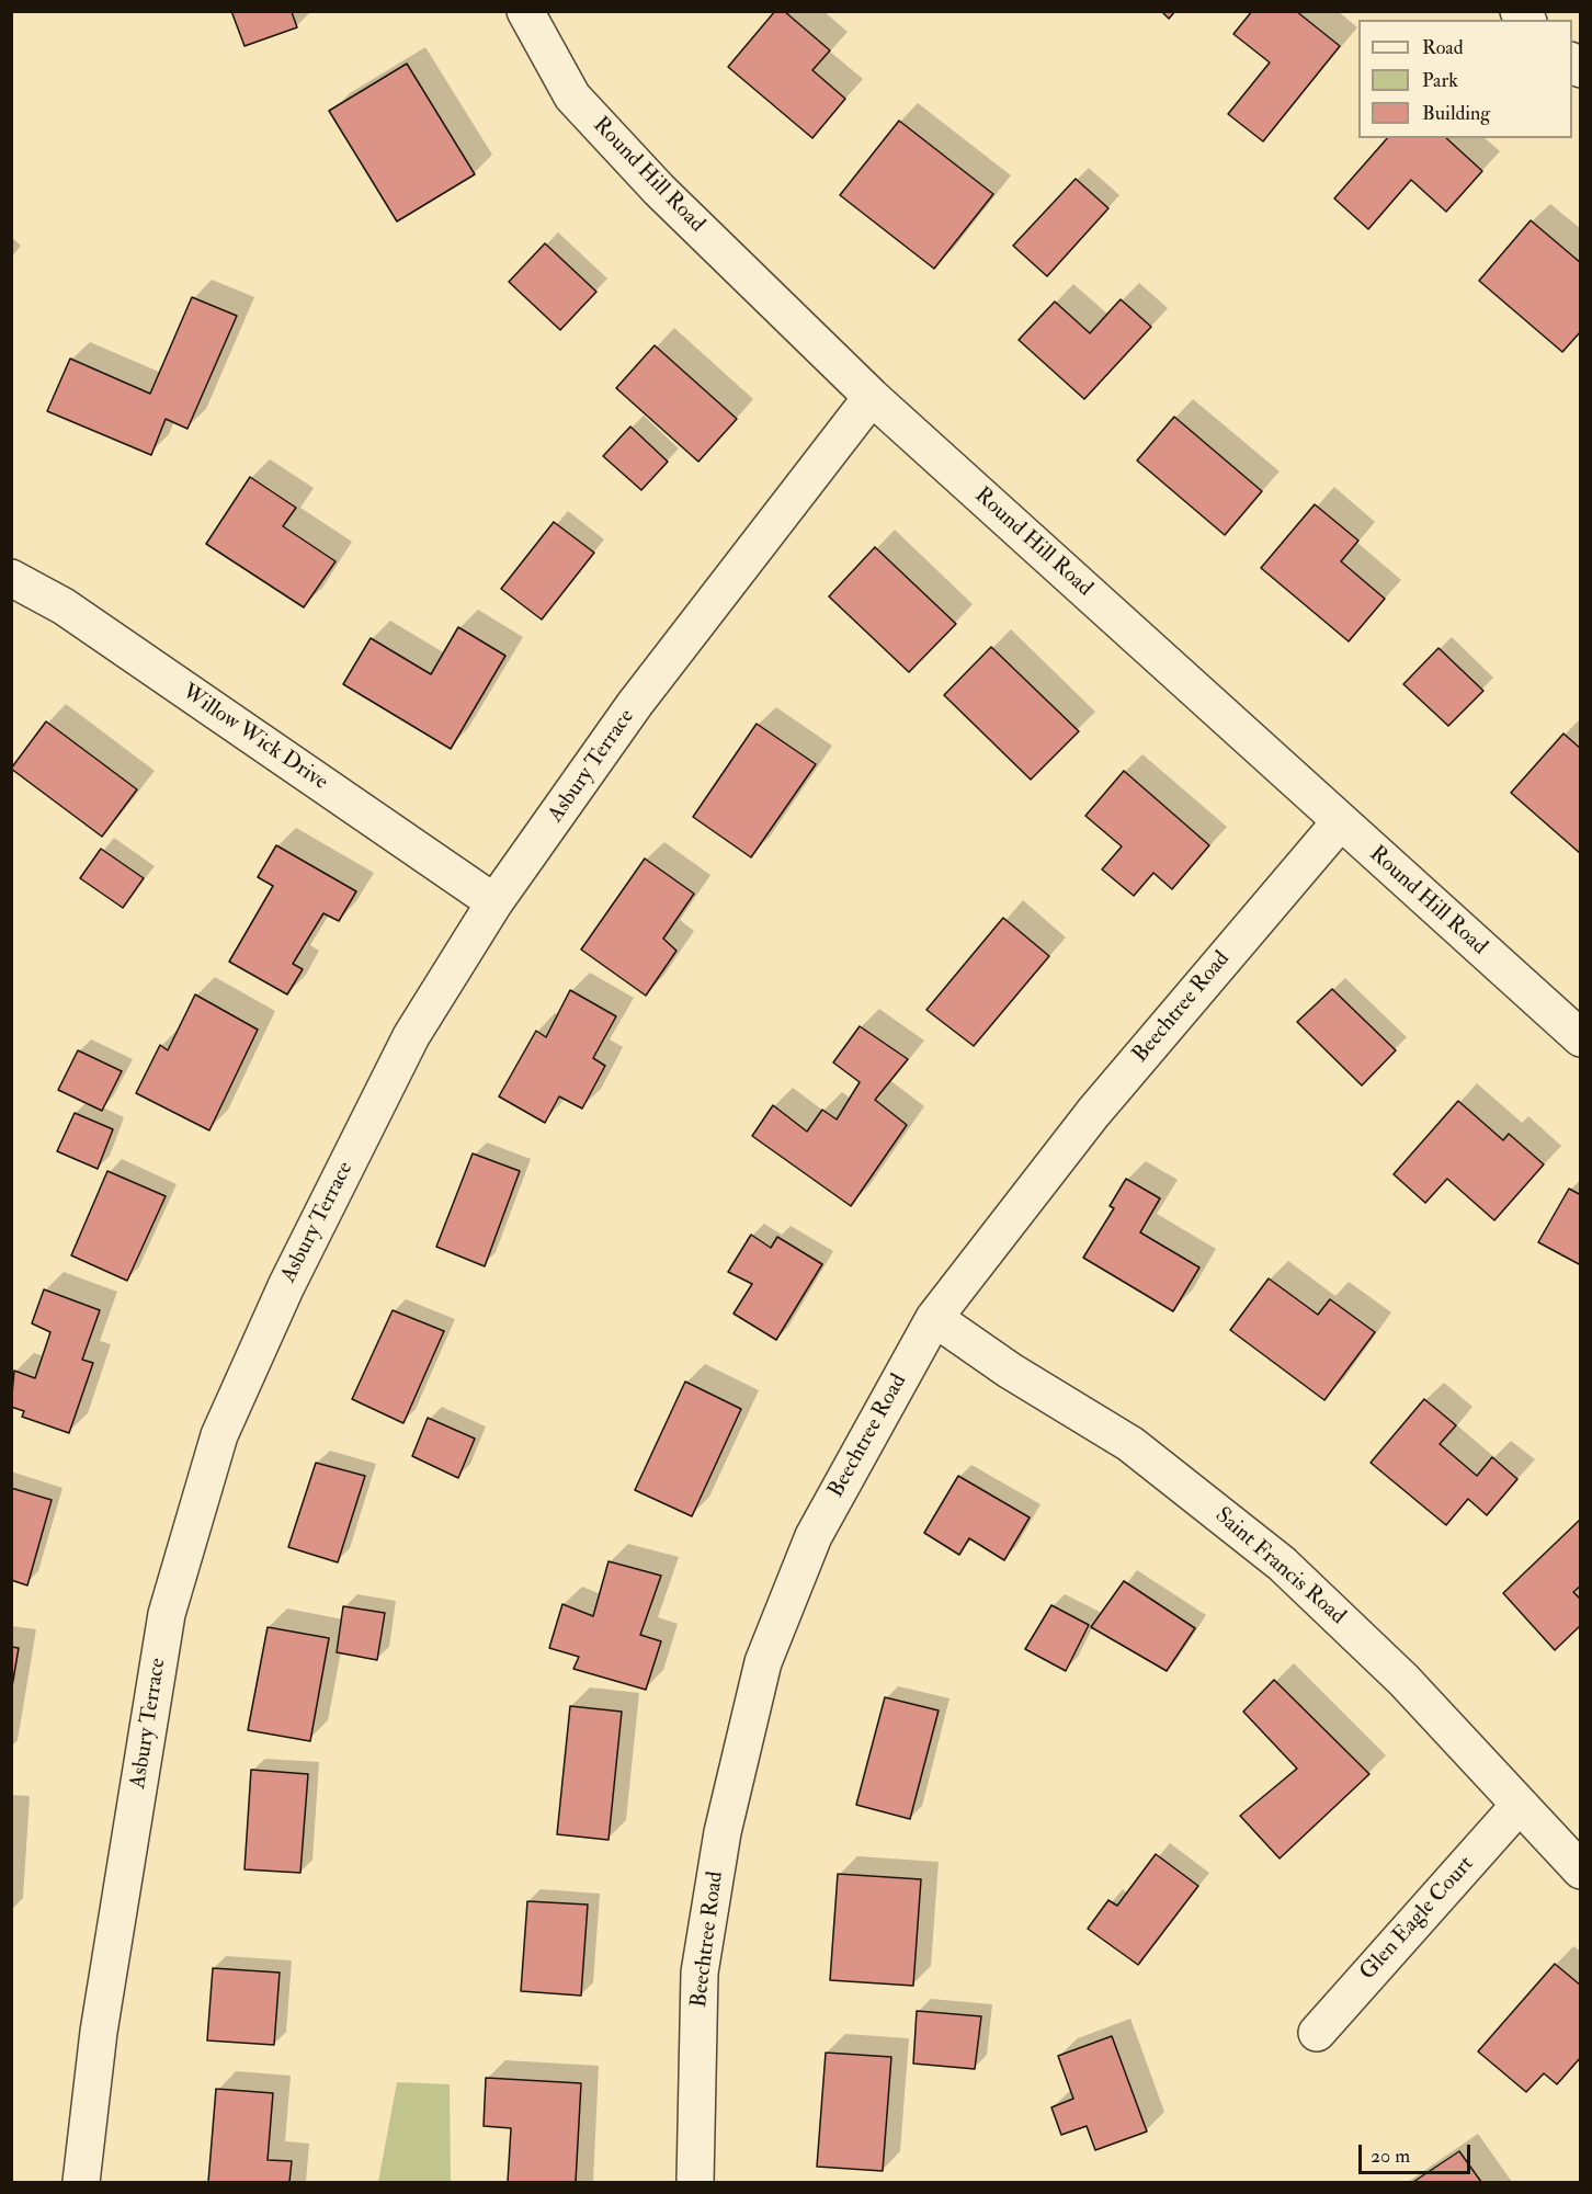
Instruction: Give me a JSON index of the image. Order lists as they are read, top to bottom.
{
  "streets": {
    "street": [
      "Round Hill Road",
      "Willow Wick Drive",
      "Asbury Terrace",
      "Beechtree Road",
      "Saint Francis Road",
      "Glen Eagle Court"
    ]
  },
  "crossings": [
    ["Round Hill Road", "Asbury Terrace"],
    ["Round Hill Road", "Beechtree Road"],
    ["Willow Wick Drive", "Asbury Terrace"],
    ["Beechtree Road", "Saint Francis Road"],
    ["Saint Francis Road", "Glen Eagle Court"]
  ],
  "legend": ["Road", "Park", "Building"],
  "scale_bar": "20 m"
}
